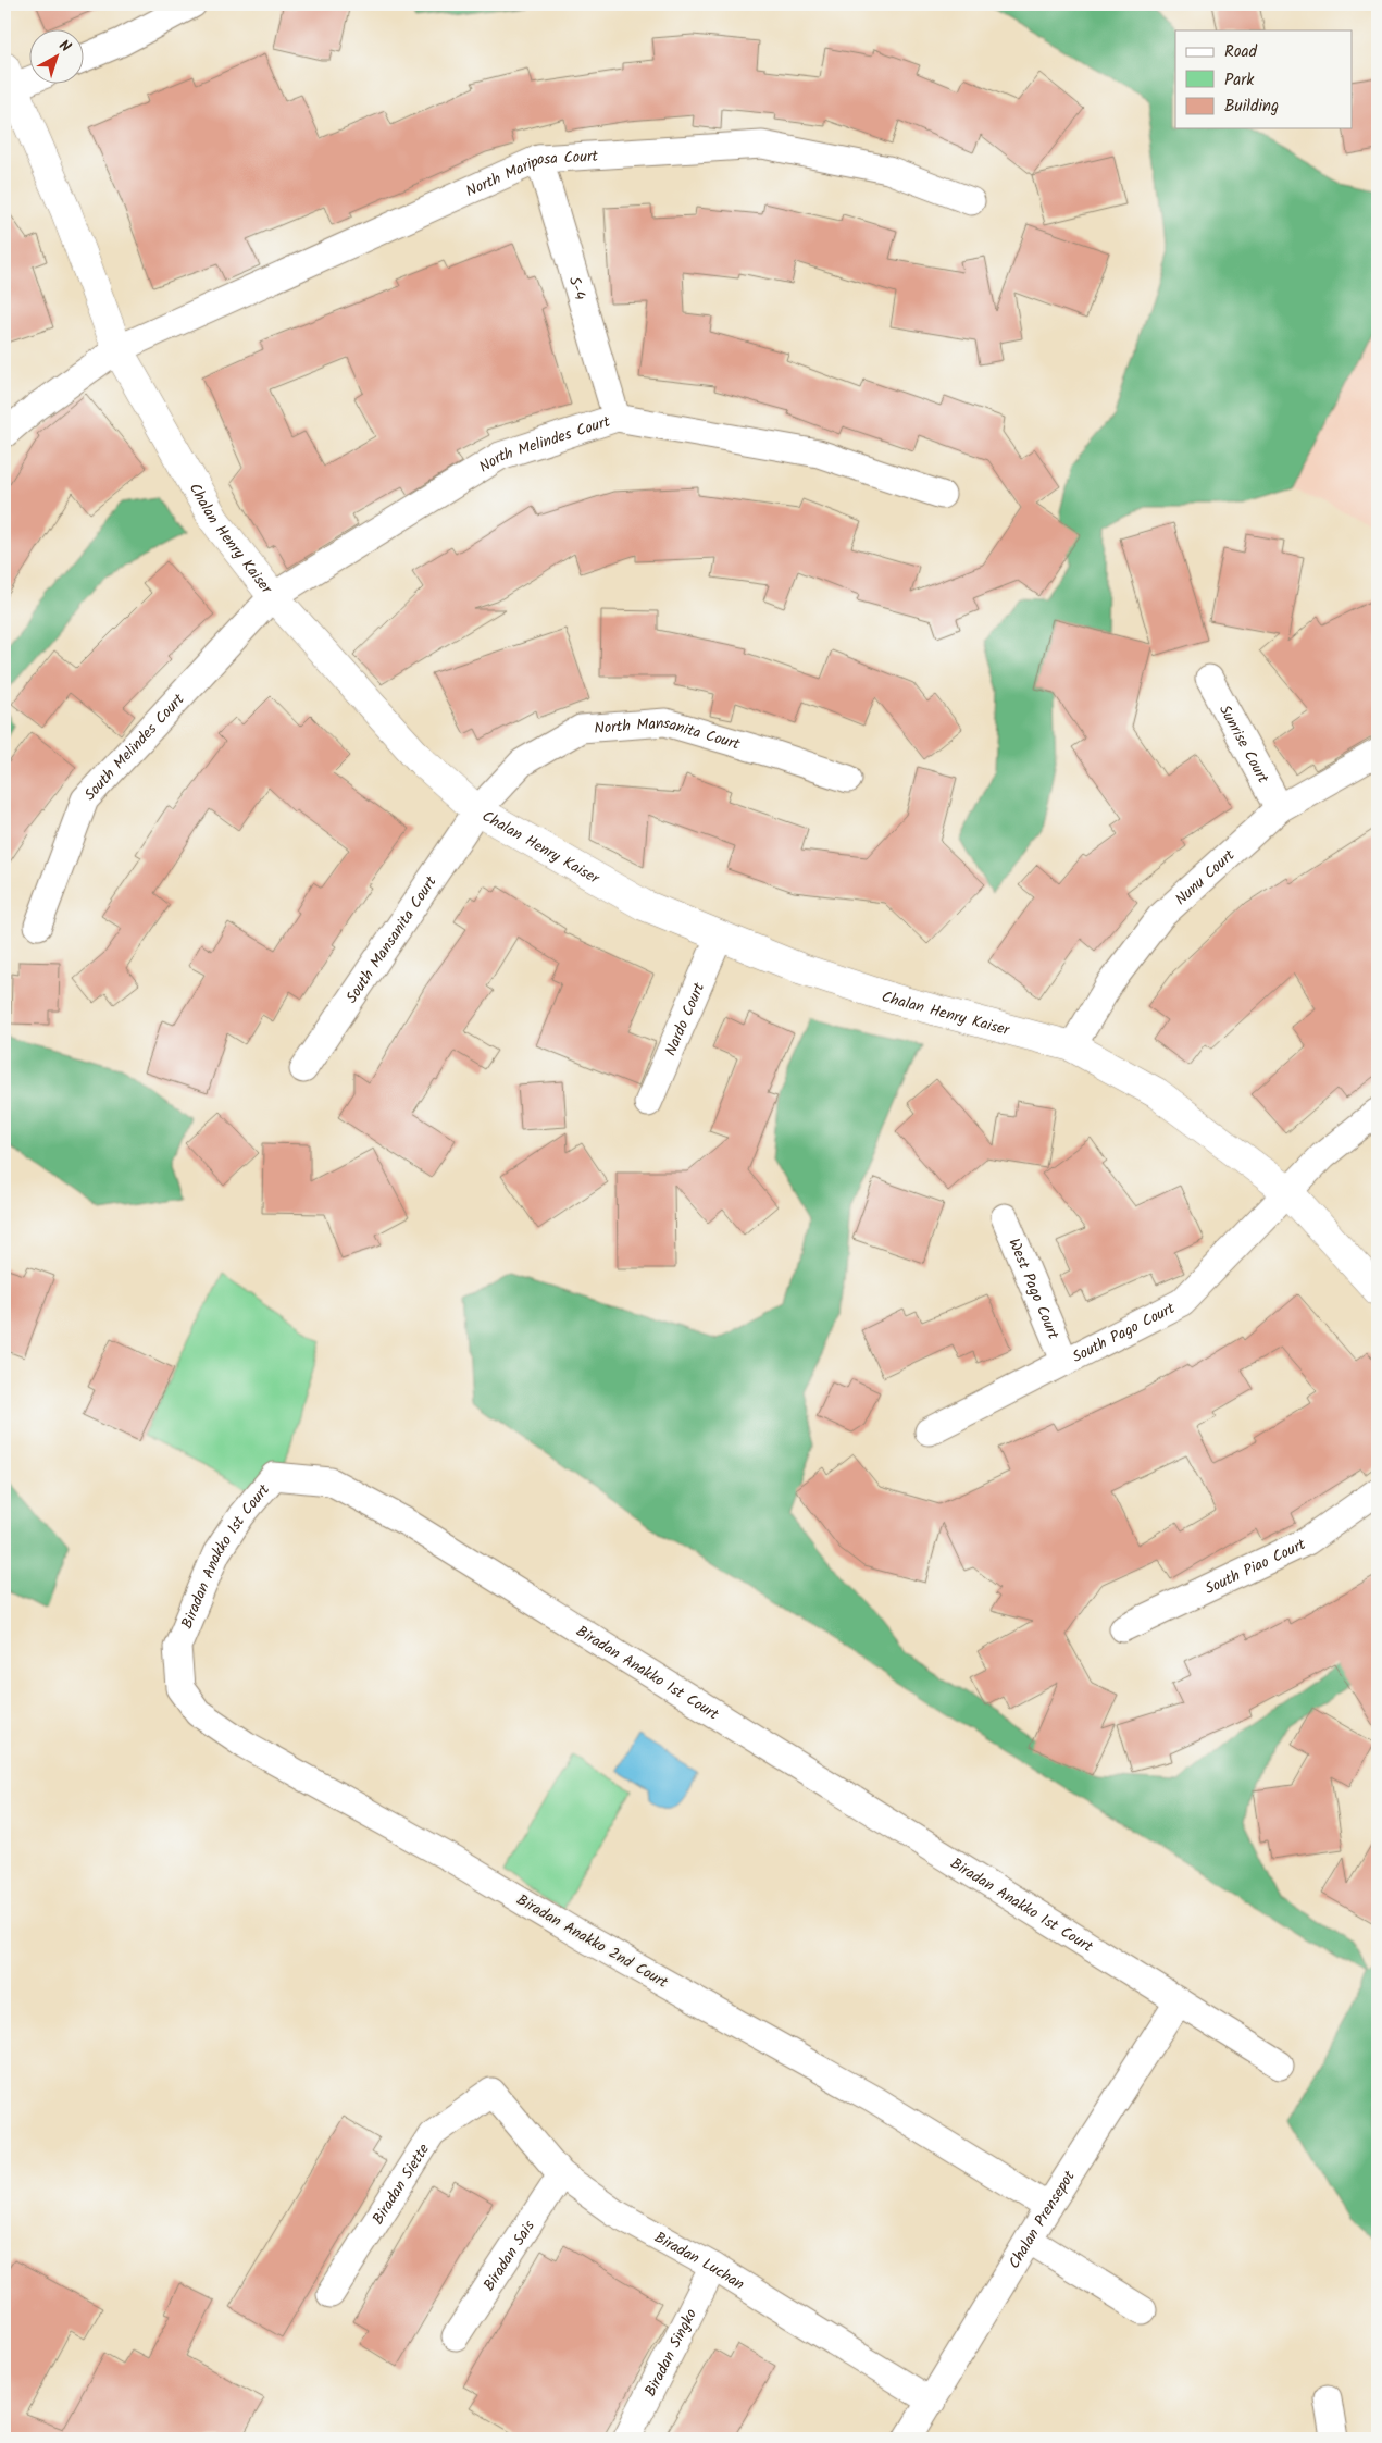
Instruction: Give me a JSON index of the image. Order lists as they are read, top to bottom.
{
  "streets": {
    "street": [
      "North Mariposa Court",
      "S-4",
      "North Melindes Court",
      "Chalan Henry Kaiser",
      "North Mansanita Court",
      "Sunrise Court",
      "South Melindes Court",
      "Nunu Court",
      "South Mansanita Court",
      "Nardo Court",
      "West Pago Court",
      "South Pago Court",
      "Biradan Anakko 1st Court",
      "South Piao Court",
      "Biradan Anakko 2nd Court",
      "Biradan Siette",
      "Chalan Prensepot",
      "Biradan Sais",
      "Biradan Luchan",
      "Biradan Singko"
    ]
  },
  "crossings": [
    ["North Mariposa Court", "S-4"],
    ["North Mariposa Court", "Chalan Henry Kaiser"],
    ["S-4", "North Melindes Court"],
    ["North Melindes Court", "Chalan Henry Kaiser"],
    ["North Melindes Court", "South Melindes Court"],
    ["Chalan Henry Kaiser", "North Mansanita Court"],
    ["Chalan Henry Kaiser", "South Melindes Court"],
    ["Chalan Henry Kaiser", "Nunu Court"],
    ["Chalan Henry Kaiser", "South Mansanita Court"],
    ["Chalan Henry Kaiser", "Nardo Court"],
    ["Chalan Henry Kaiser", "South Pago Court"],
    ["North Mansanita Court", "South Mansanita Court"],
    ["Sunrise Court", "Nunu Court"],
    ["West Pago Court", "South Pago Court"],
    ["Biradan Anakko 1st Court", "Biradan Anakko 2nd Court"],
    ["Biradan Anakko 1st Court", "Chalan Prensepot"],
    ["Biradan Anakko 2nd Court", "Chalan Prensepot"],
    ["Biradan Siette", "Biradan Luchan"],
    ["Chalan Prensepot", "Biradan Luchan"],
    ["Biradan Sais", "Biradan Luchan"],
    ["Biradan Luchan", "Biradan Singko"]
  ],
  "legend": ["Road", "Park", "Building"],
  "north": "top right"
}
